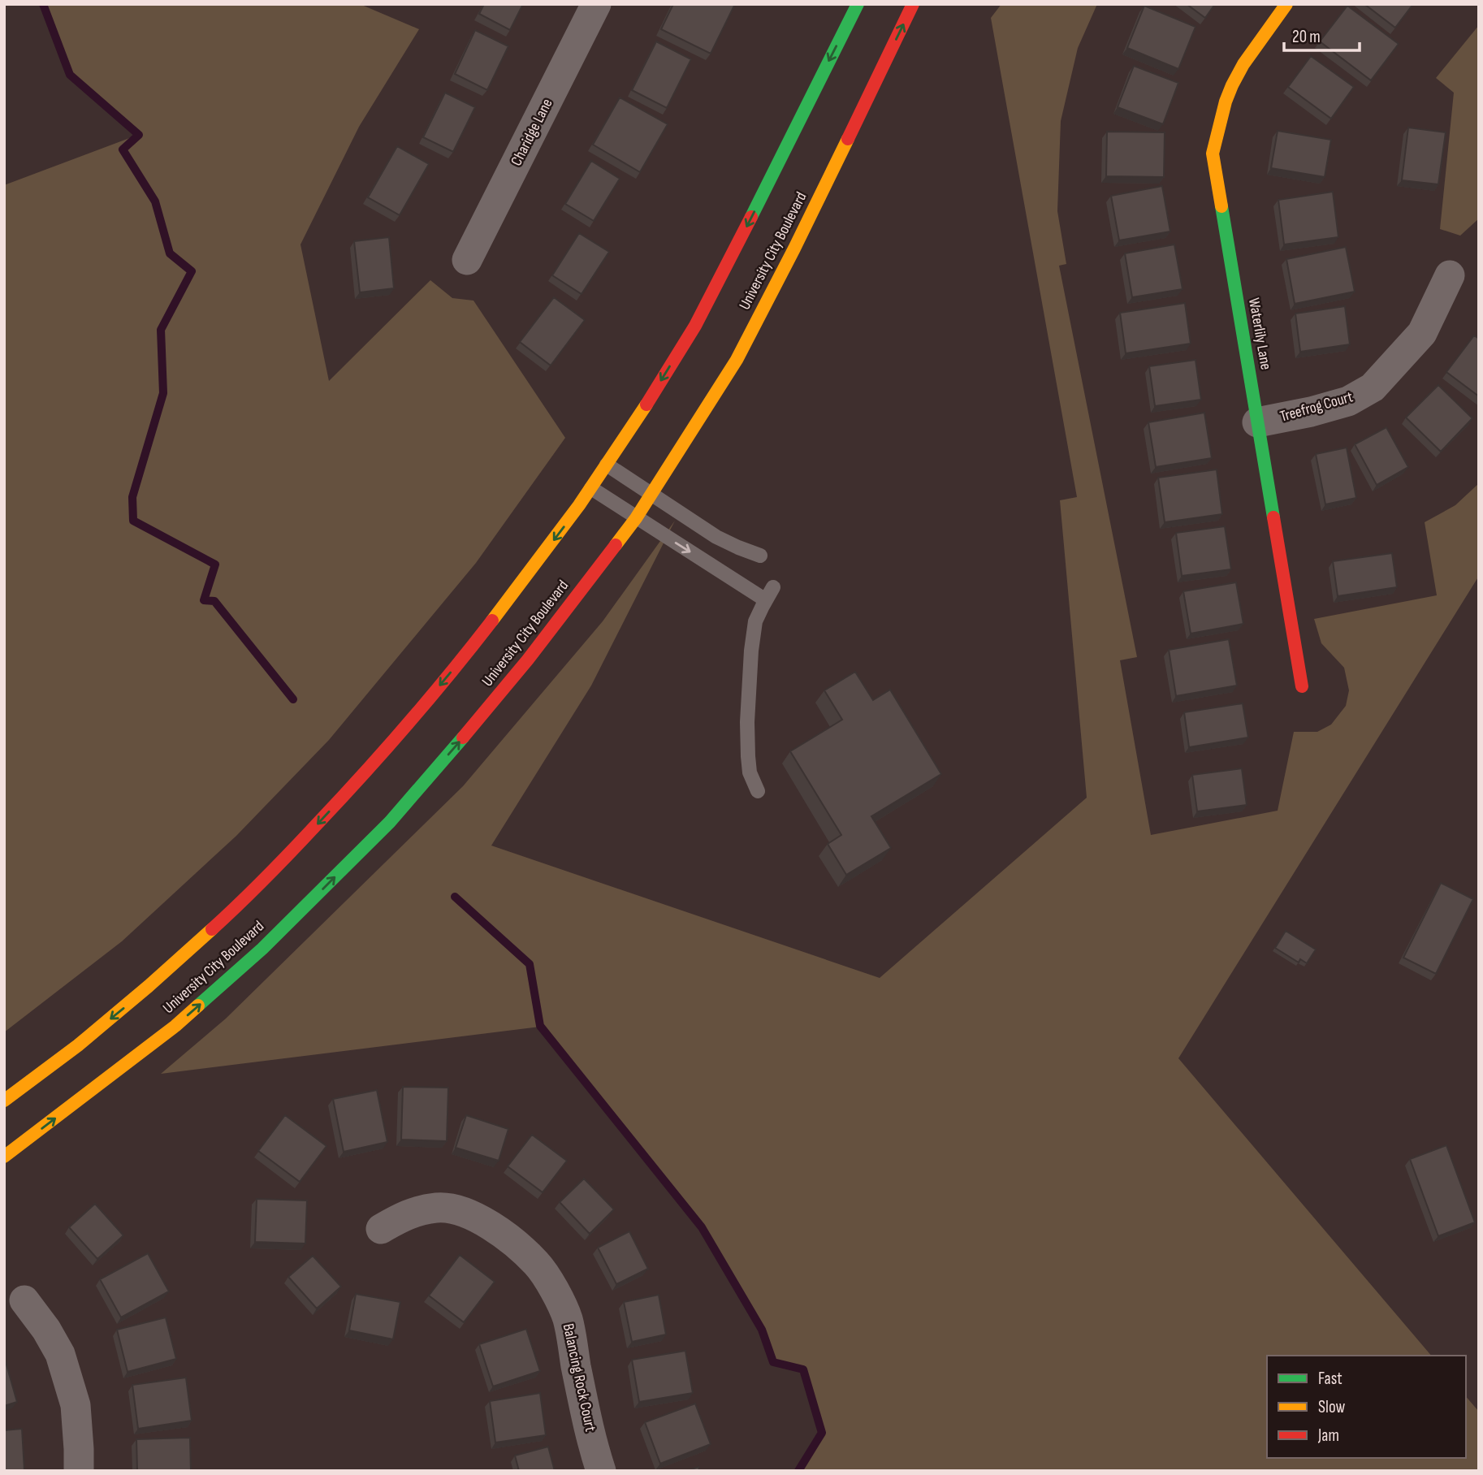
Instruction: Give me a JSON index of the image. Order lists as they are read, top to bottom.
{
  "streets": {
    "main road": ["University City Boulevard", "Waterlily Lane"],
    "street": ["Charidge Lane", "Treefrog Court", "Balancing Rock Court"]
  },
  "crossings": [
    ["Waterlily Lane", "Treefrog Court"]
  ],
  "legend": ["Fast", "Slow", "Jam"],
  "scale_bar": "20 m"
}
